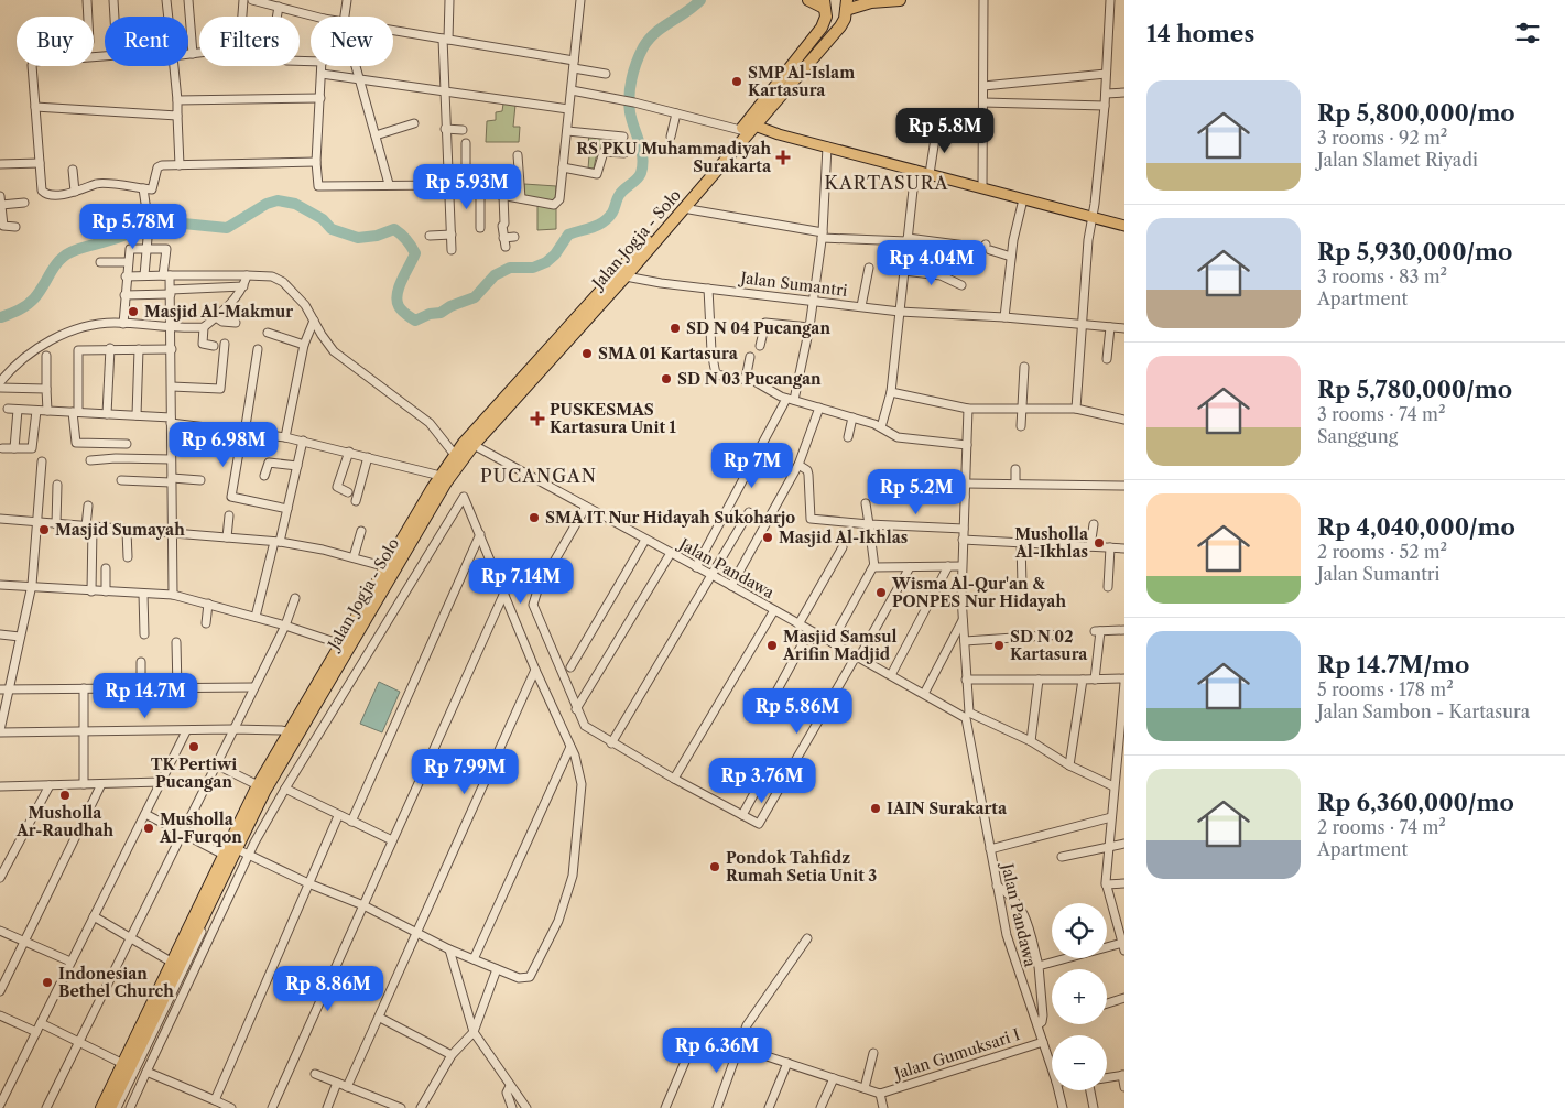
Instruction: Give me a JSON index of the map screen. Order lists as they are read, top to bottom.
{
  "streets": {
    "highway": ["Jalan Jogja - Solo"],
    "street": ["Jalan Sumantri", "Jalan Pandawa", "Jalan Gumuksari I"]
  },
  "crossings": [
    ["Jalan Jogja - Solo", "Jalan Sumantri"],
    ["Jalan Jogja - Solo", "Jalan Pandawa"],
    ["Jalan Pandawa", "Jalan Gumuksari I"]
  ],
  "districts": ["KARTASURA", "PUCANGAN"],
  "places": {
    "other": [
      "SMP Al-Islam Kartasura",
      "Masjid Al-Makmur",
      "SD N 04 Pucangan",
      "SMA 01 Kartasura",
      "SD N 03 Pucangan",
      "SMA IT Nur Hidayah Sukoharjo",
      "Masjid Sumayah",
      "Masjid Al-Ikhlas",
      "Musholla Al-Ikhlas",
      "Wisma Al-Qur'an & PONPES Nur Hidayah",
      "Masjid Samsul Arifin Madjid",
      "SD N 02 Kartasura",
      "TK Pertiwi Pucangan",
      "Musholla Ar-Raudhah",
      "IAIN Surakarta",
      "Musholla Al-Furqon",
      "Pondok Tahfidz Rumah Setia Unit 3",
      "Indonesian Bethel Church"
    ],
    "health": ["RS PKU Muhammadiyah Surakarta", "PUSKESMAS Kartasura Unit 1"]
  },
  "page": {
    "heading": "14 homes",
    "chip": [
      "Buy",
      "Rent",
      "Filters",
      "New"
    ],
    "list": [
      {
        "name": "Rp 5,800,000/mo",
        "note": "3 rooms · 92 m² · Jalan Slamet Riyadi"
      },
      {
        "name": "Rp 5,930,000/mo",
        "note": "3 rooms · 83 m² · Apartment"
      },
      {
        "name": "Rp 5,780,000/mo",
        "note": "3 rooms · 74 m² · Sanggung"
      },
      {
        "name": "Rp 4,040,000/mo",
        "note": "2 rooms · 52 m² · Jalan Sumantri"
      },
      {
        "name": "Rp 14.7M/mo",
        "note": "5 rooms · 178 m² · Jalan Sambon - Kartasura"
      },
      {
        "name": "Rp 6,360,000/mo",
        "note": "2 rooms · 74 m² · Apartment"
      }
    ],
    "price": [
      "Rp 5.8M",
      "Rp 5.93M",
      "Rp 5.78M",
      "Rp 4.04M",
      "Rp 6.98M",
      "Rp 7M",
      "Rp 5.2M",
      "Rp 7.14M",
      "Rp 14.7M",
      "Rp 5.86M",
      "Rp 7.99M",
      "Rp 3.76M",
      "Rp 8.86M",
      "Rp 6.36M"
    ],
    "map_buttons": ["+", "−"]
  }
}
